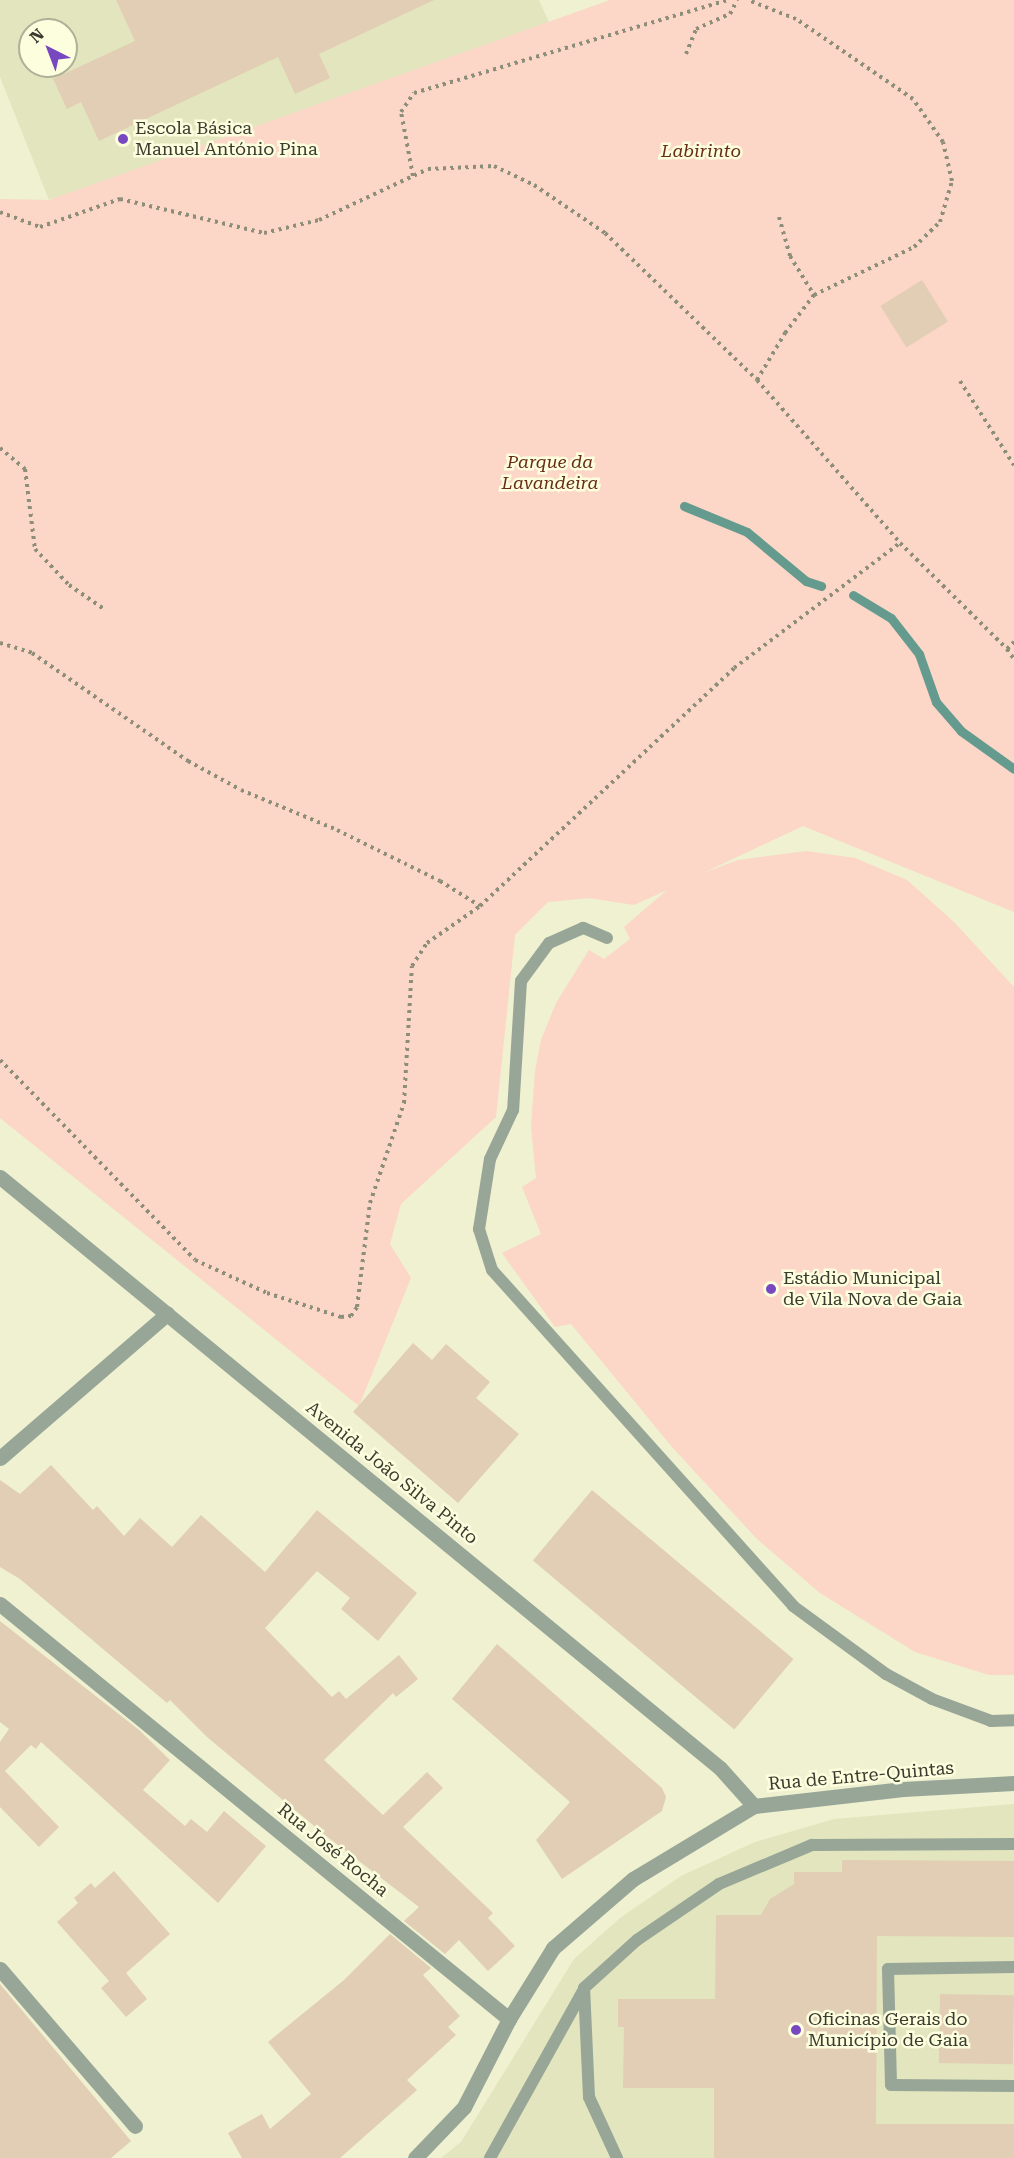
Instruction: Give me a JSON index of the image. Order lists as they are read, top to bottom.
{
  "streets": {
    "street": ["Avenida João Silva Pinto", "Rua de Entre-Quintas", "Rua José Rocha"]
  },
  "crossings": [
    ["Avenida João Silva Pinto", "Rua de Entre-Quintas"],
    ["Rua de Entre-Quintas", "Rua José Rocha"]
  ],
  "parks": ["Labirinto", "Parque da Lavandeira"],
  "places": ["Escola Básica Manuel António Pina", "Estádio Municipal de Vila Nova de Gaia", "Oficinas Gerais do Município de Gaia"],
  "north": "top left"
}
